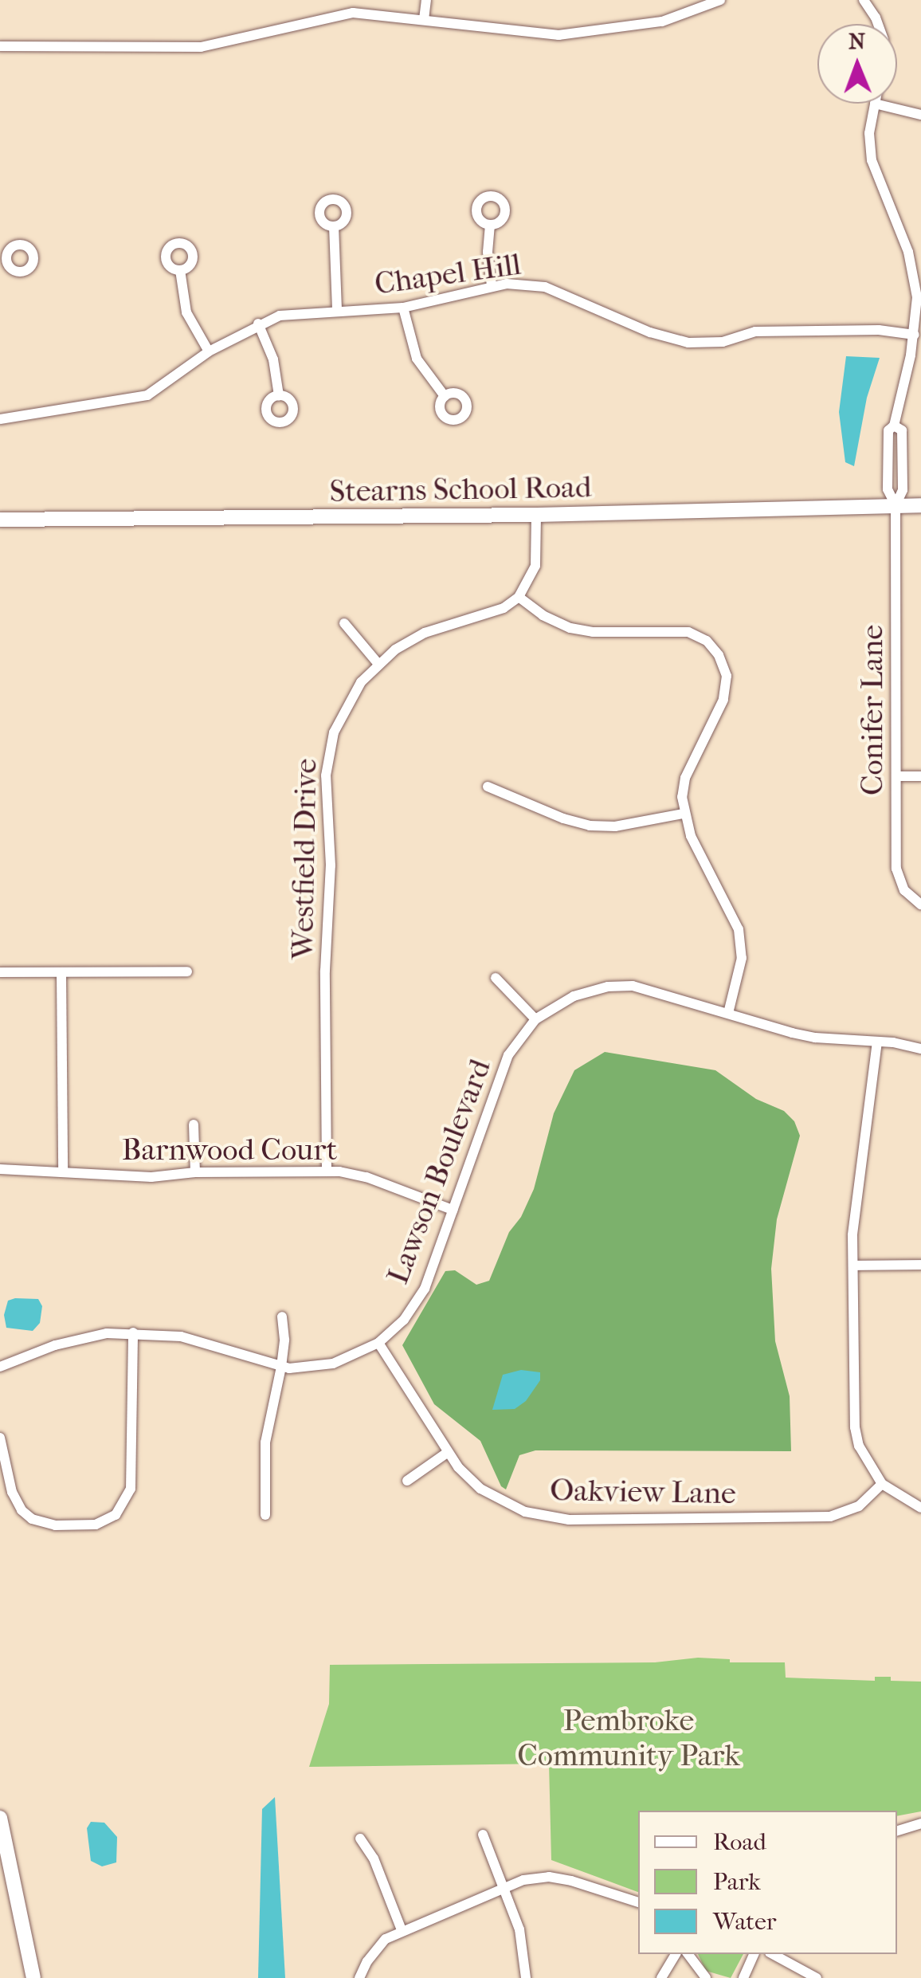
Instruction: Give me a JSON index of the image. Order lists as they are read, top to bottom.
{
  "streets": {
    "main road": ["Stearns School Road"],
    "street": [
      "Chapel Hill",
      "Conifer Lane",
      "Westfield Drive",
      "Barnwood Court",
      "Lawson Boulevard",
      "Oakview Lane"
    ]
  },
  "crossings": [
    ["Chapel Hill", "Conifer Lane"],
    ["Stearns School Road", "Conifer Lane"],
    ["Westfield Drive", "Barnwood Court"],
    ["Barnwood Court", "Lawson Boulevard"],
    ["Lawson Boulevard", "Oakview Lane"]
  ],
  "parks": ["Pembroke Community Park"],
  "legend": ["Road", "Park", "Water"],
  "north": "top"
}
